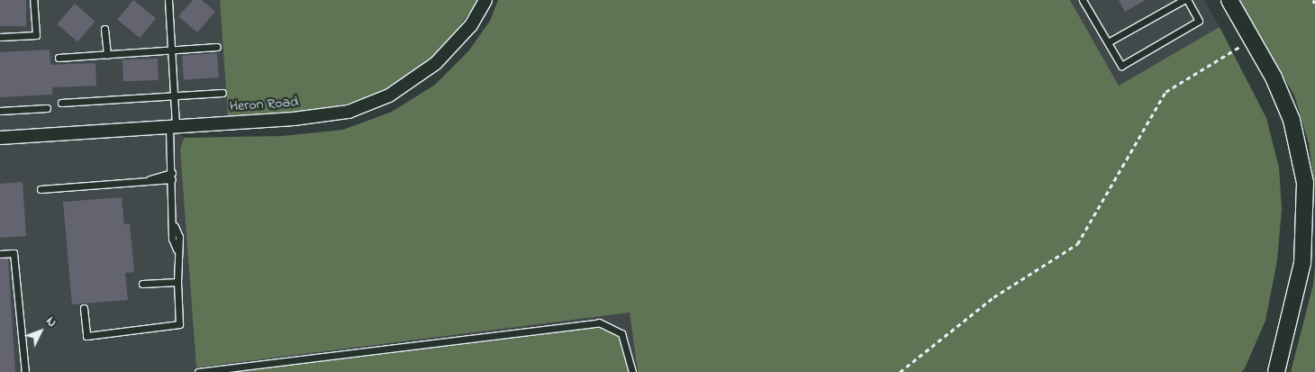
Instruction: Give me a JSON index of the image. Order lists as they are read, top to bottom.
{
  "streets": {
    "street": ["Heron Road"]
  },
  "north": "top right"
}
